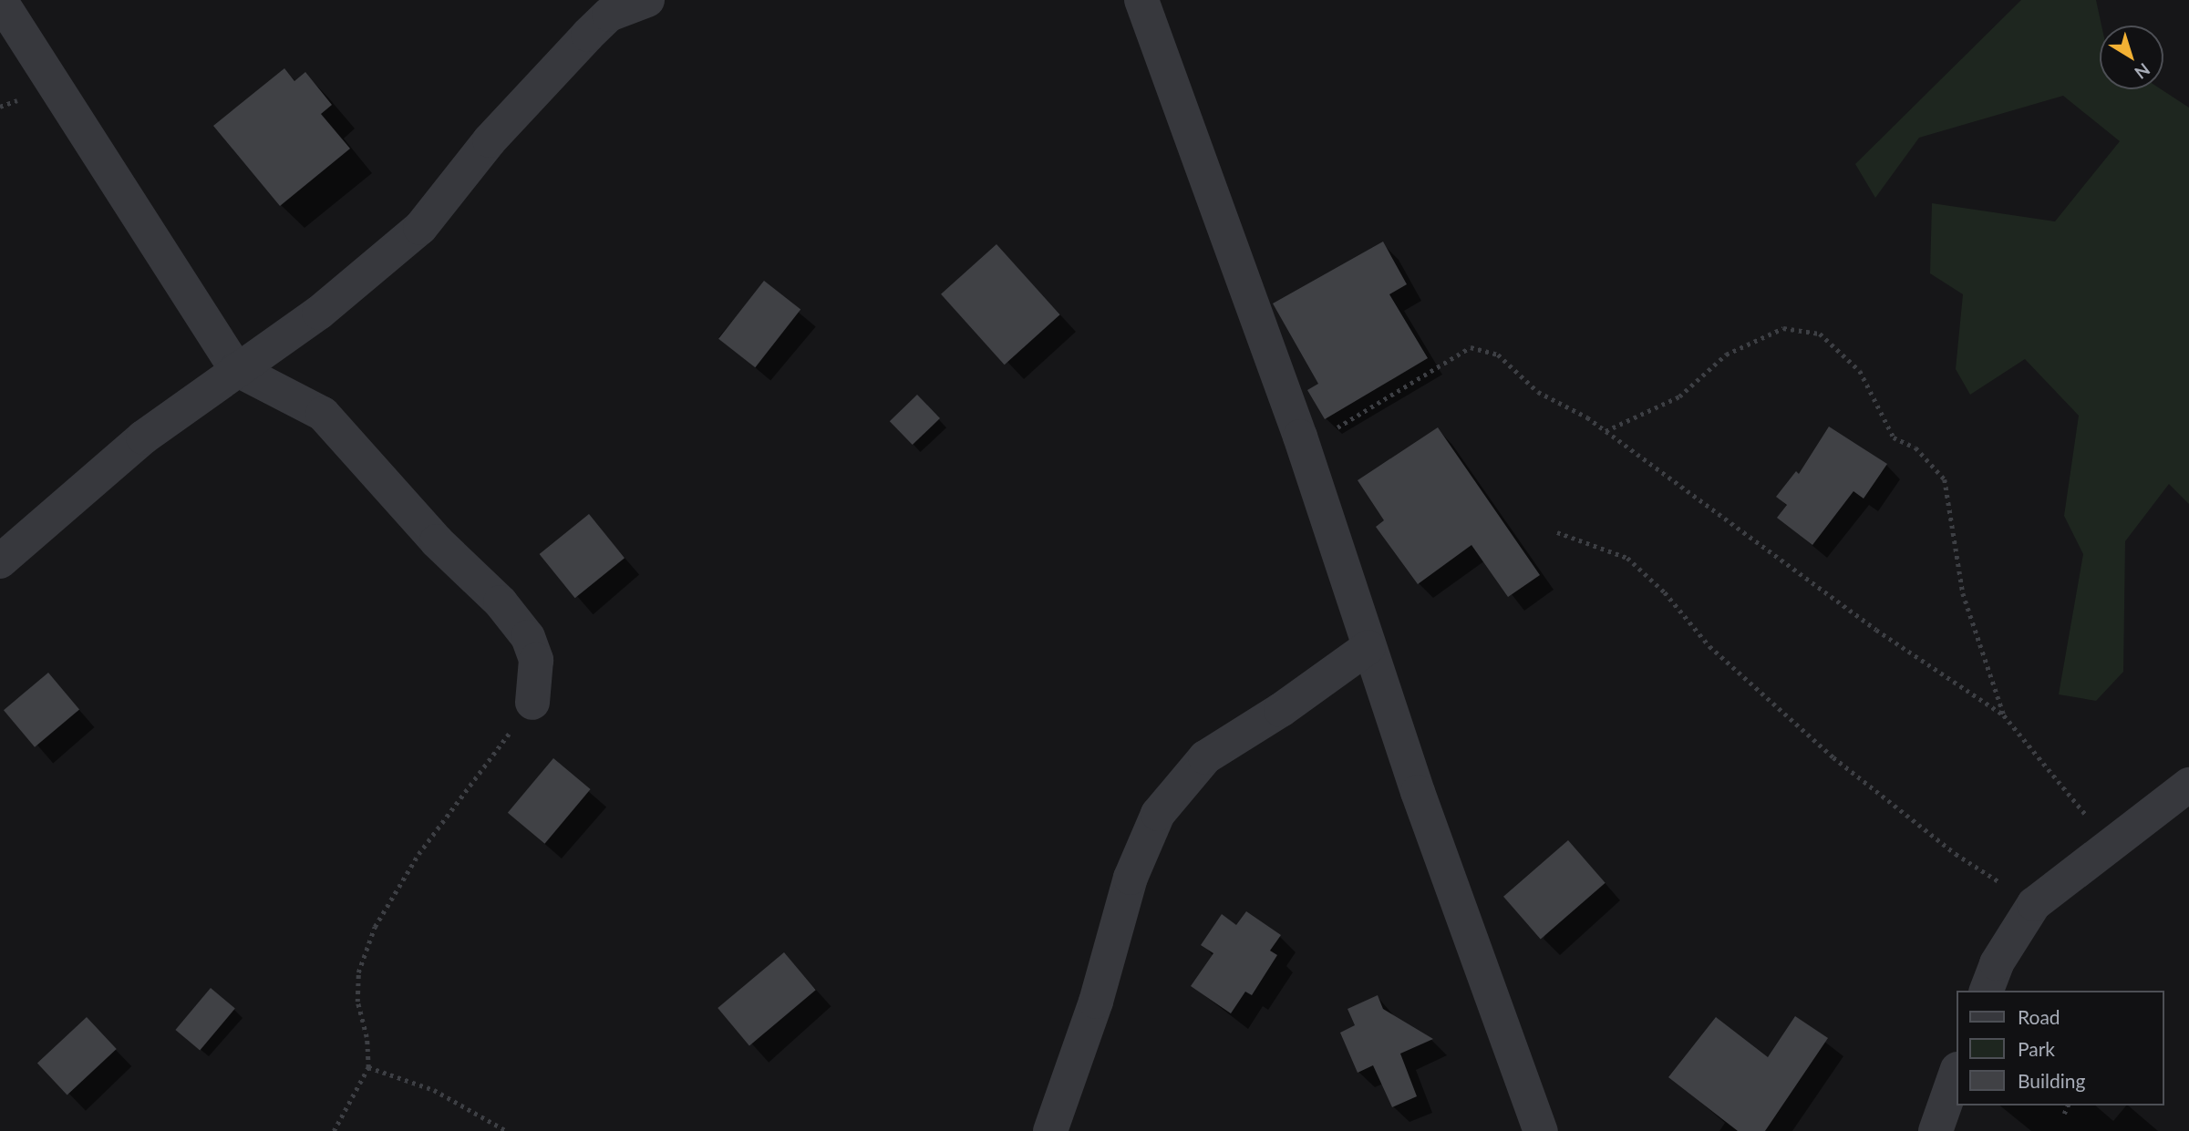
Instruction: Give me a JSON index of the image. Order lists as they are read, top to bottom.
{
  "legend": ["Road", "Park", "Building"],
  "north": "bottom right"
}
